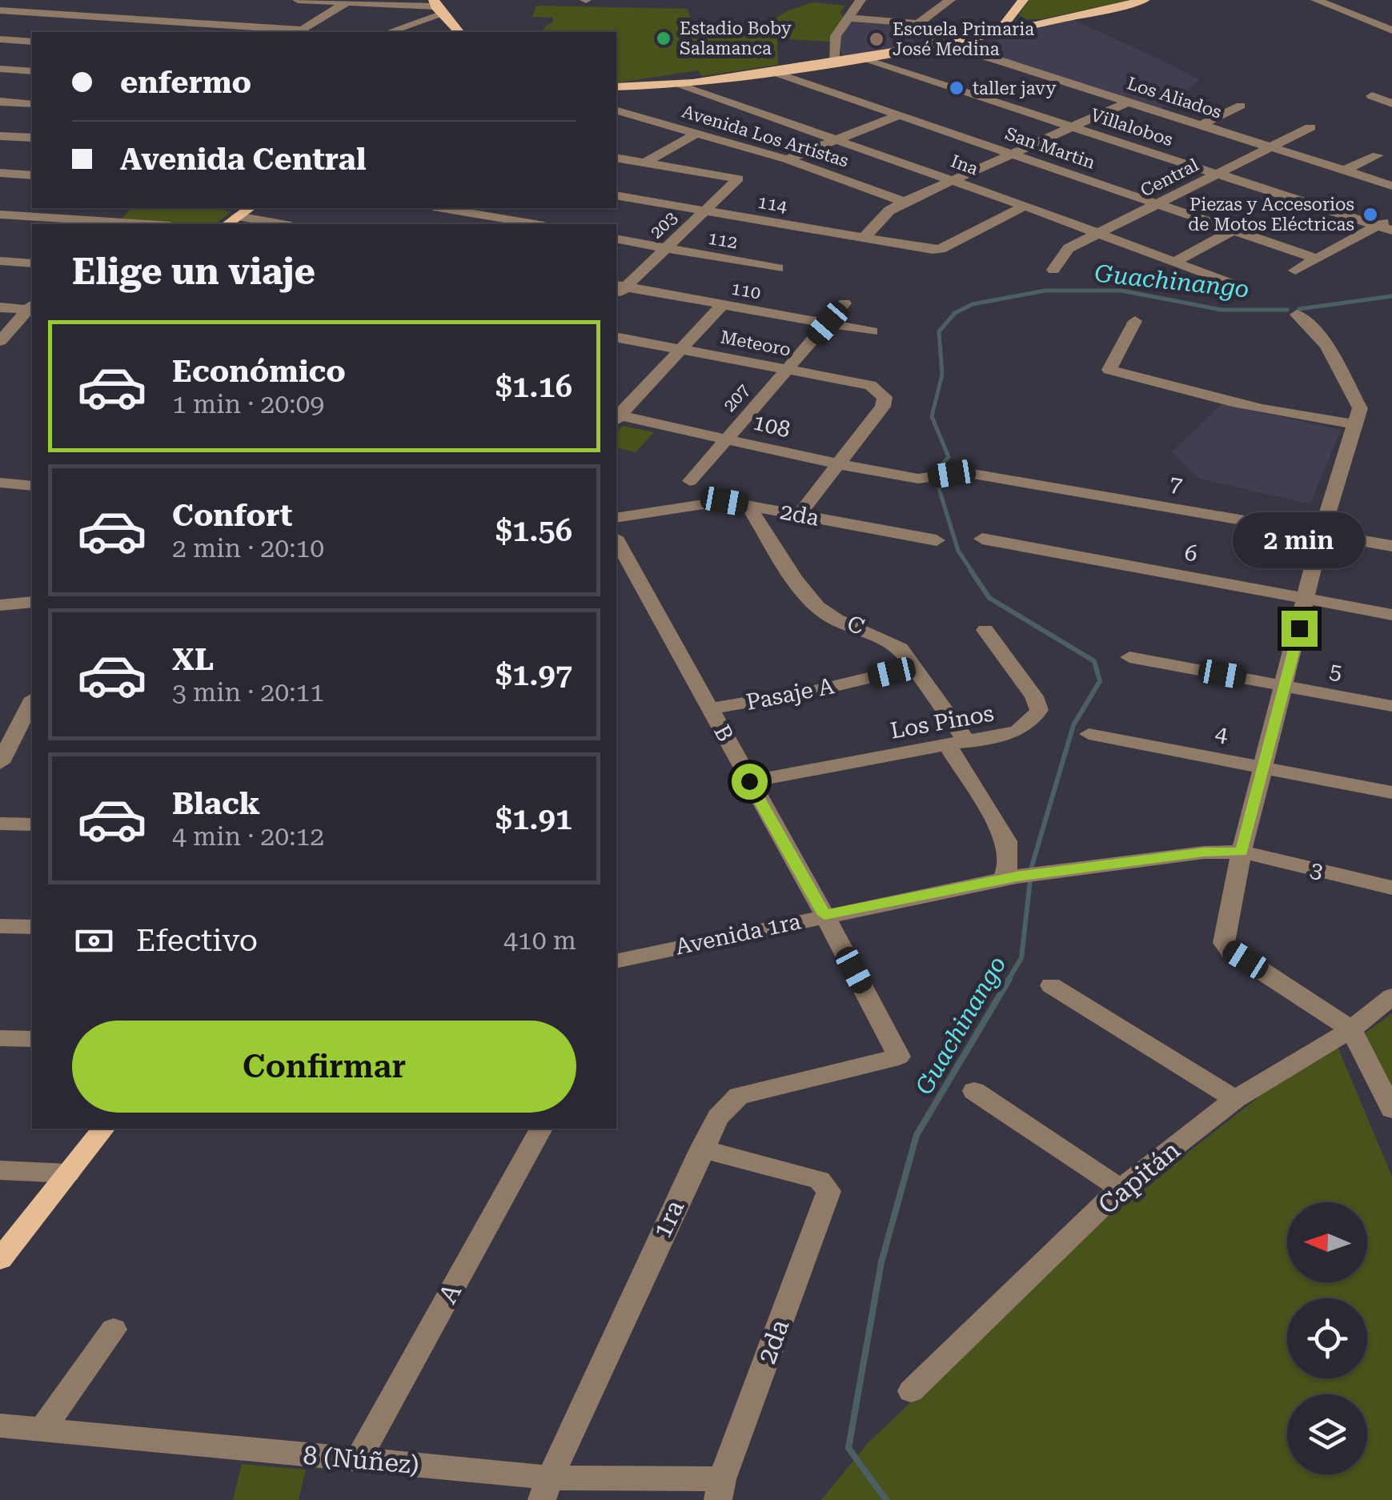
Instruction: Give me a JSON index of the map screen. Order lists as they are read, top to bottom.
{
  "streets": {
    "street": [
      "Los Aliados",
      "Villalobos",
      "Avenida Los Artistas",
      "San Martin",
      "Ina",
      "Central",
      "114",
      "203",
      "112",
      "110",
      "Meteoro",
      "207",
      "108",
      "7",
      "2da",
      "6",
      "C",
      "5",
      "Pasaje A",
      "Los Pinos",
      "B",
      "4",
      "3",
      "Avenida 1ra",
      "Capitán",
      "1ra",
      "A",
      "8 (Núñez)"
    ]
  },
  "crossings": [
    ["Los Aliados", "Central"],
    ["Villalobos", "Central"],
    ["San Martin", "Central"],
    ["Ina", "Central"],
    ["Ina", "114"],
    ["114", "203"],
    ["203", "112"],
    ["203", "110"],
    ["110", "207"],
    ["Meteoro", "207"],
    ["Meteoro", "108"],
    ["207", "108"],
    ["108", "7"],
    ["2da", "C"],
    ["2da", "1ra"],
    ["2da", "8 (Núñez)"],
    ["C", "Pasaje A"],
    ["C", "Los Pinos"],
    ["C", "Avenida 1ra"],
    ["Pasaje A", "B"],
    ["Los Pinos", "B"],
    ["B", "Avenida 1ra"],
    ["B", "1ra"],
    ["3", "Avenida 1ra"],
    ["1ra", "8 (Núñez)"],
    ["A", "8 (Núñez)"]
  ],
  "water": ["Guachinango"],
  "places": [
    "Estadio Boby Salamanca",
    "Escuela Primaria José Medina",
    "taller javy",
    "Piezas y Accesorios de Motos Eléctricas"
  ],
  "north": "left",
  "page": {
    "banner": ["enfermo", "Avenida Central"],
    "heading": "Elige un viaje",
    "list": [
      {
        "name": "Económico",
        "note": "1 min · 20:09",
        "value": "$1.16"
      },
      {
        "name": "Confort",
        "note": "2 min · 20:10",
        "value": "$1.56"
      },
      {
        "name": "XL",
        "note": "3 min · 20:11",
        "value": "$1.97"
      },
      {
        "name": "Black",
        "note": "4 min · 20:12",
        "value": "$1.91"
      }
    ],
    "bubble": "2 min",
    "pay": ["Efectivo", "410 m"],
    "buttons": "Confirmar"
  }
}
